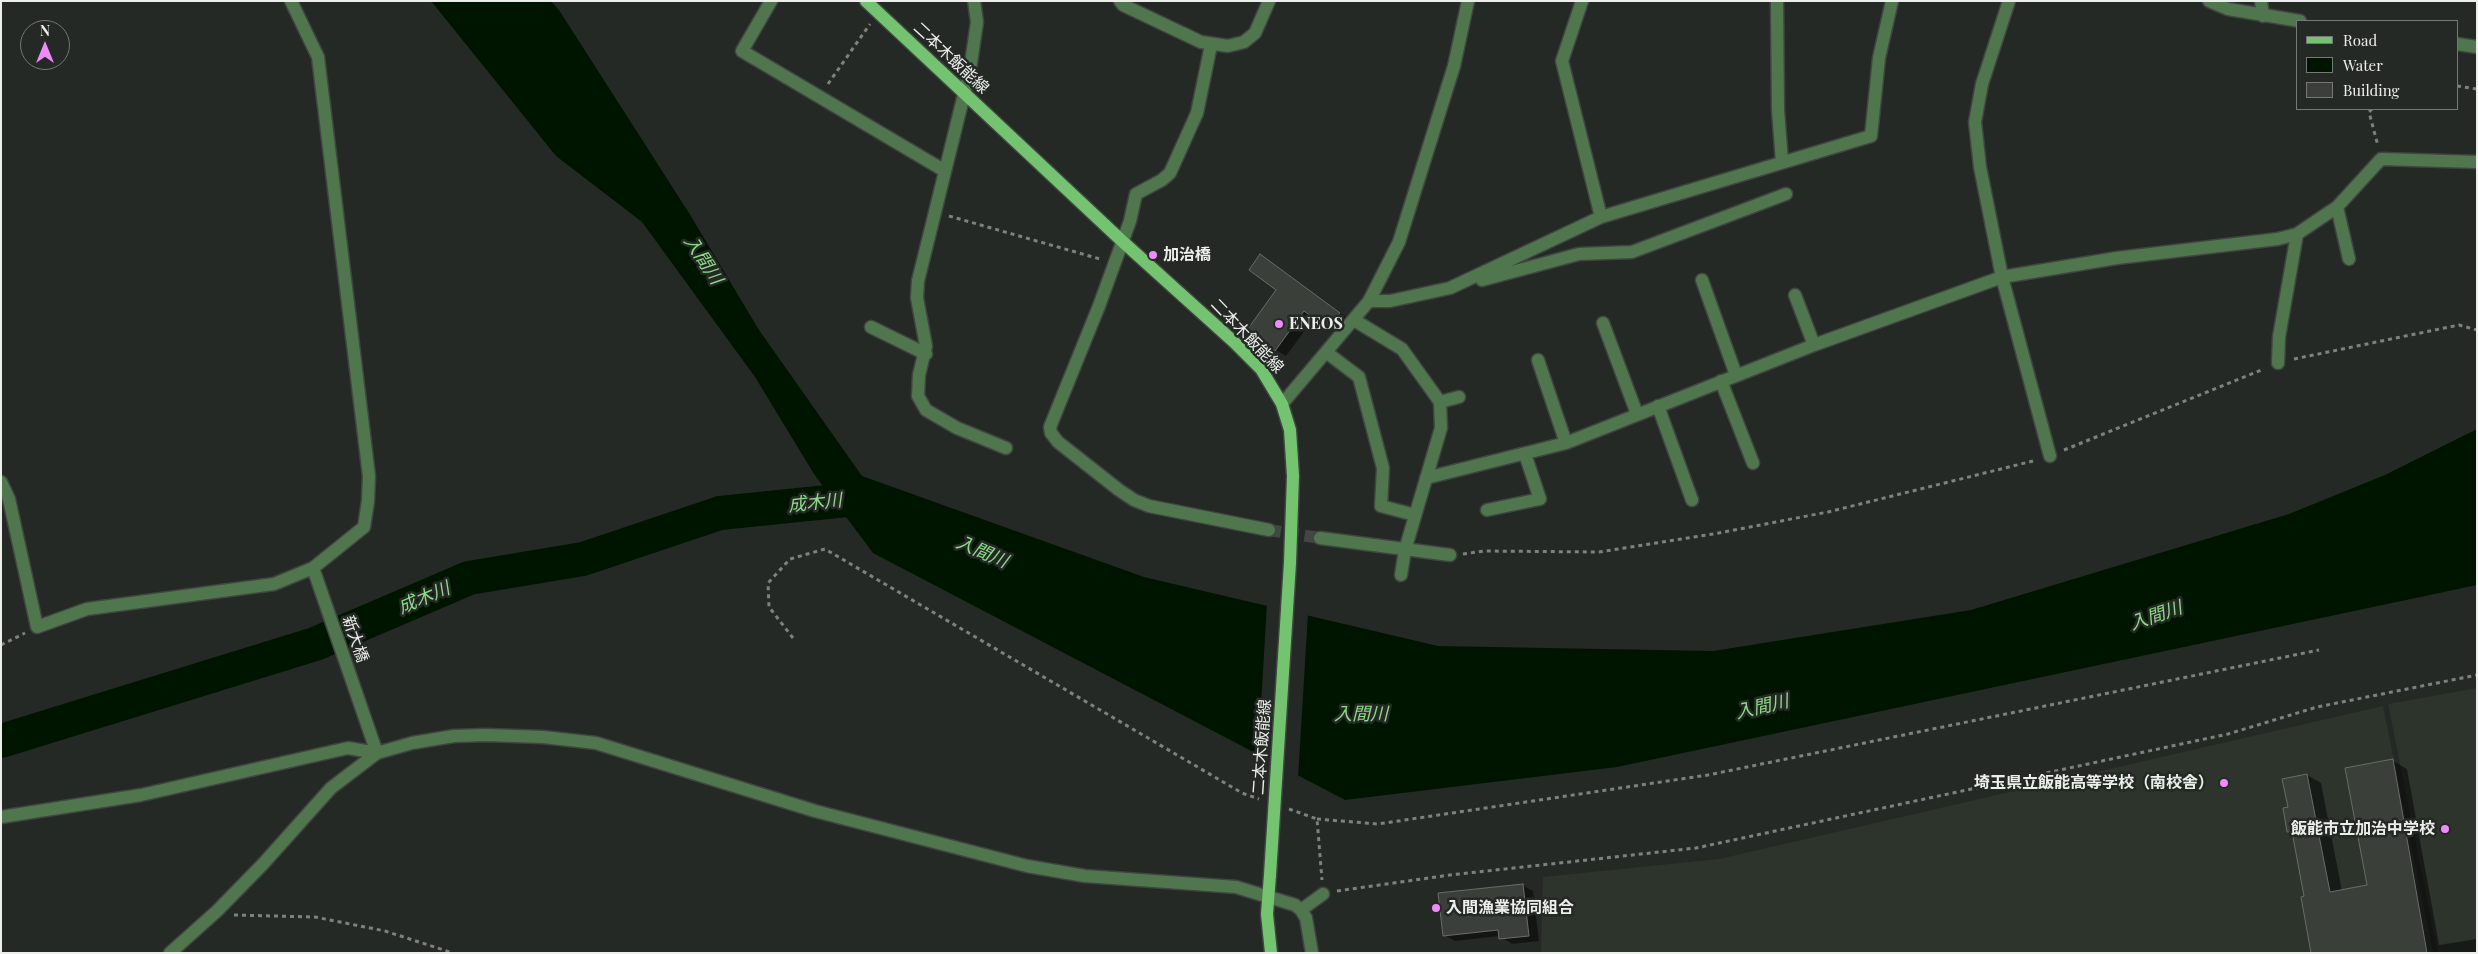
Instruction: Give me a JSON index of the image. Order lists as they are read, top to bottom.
{
  "streets": {
    "main road": ["二本木飯能線"],
    "street": ["新大橋"]
  },
  "water": ["入間川", "成木川"],
  "places": [
    "加治橋",
    "ENEOS",
    "埼玉県立飯能高等学校（南校舎）",
    "飯能市立加治中学校",
    "入間漁業協同組合"
  ],
  "legend": ["Road", "Water", "Building"],
  "north": "top"
}
